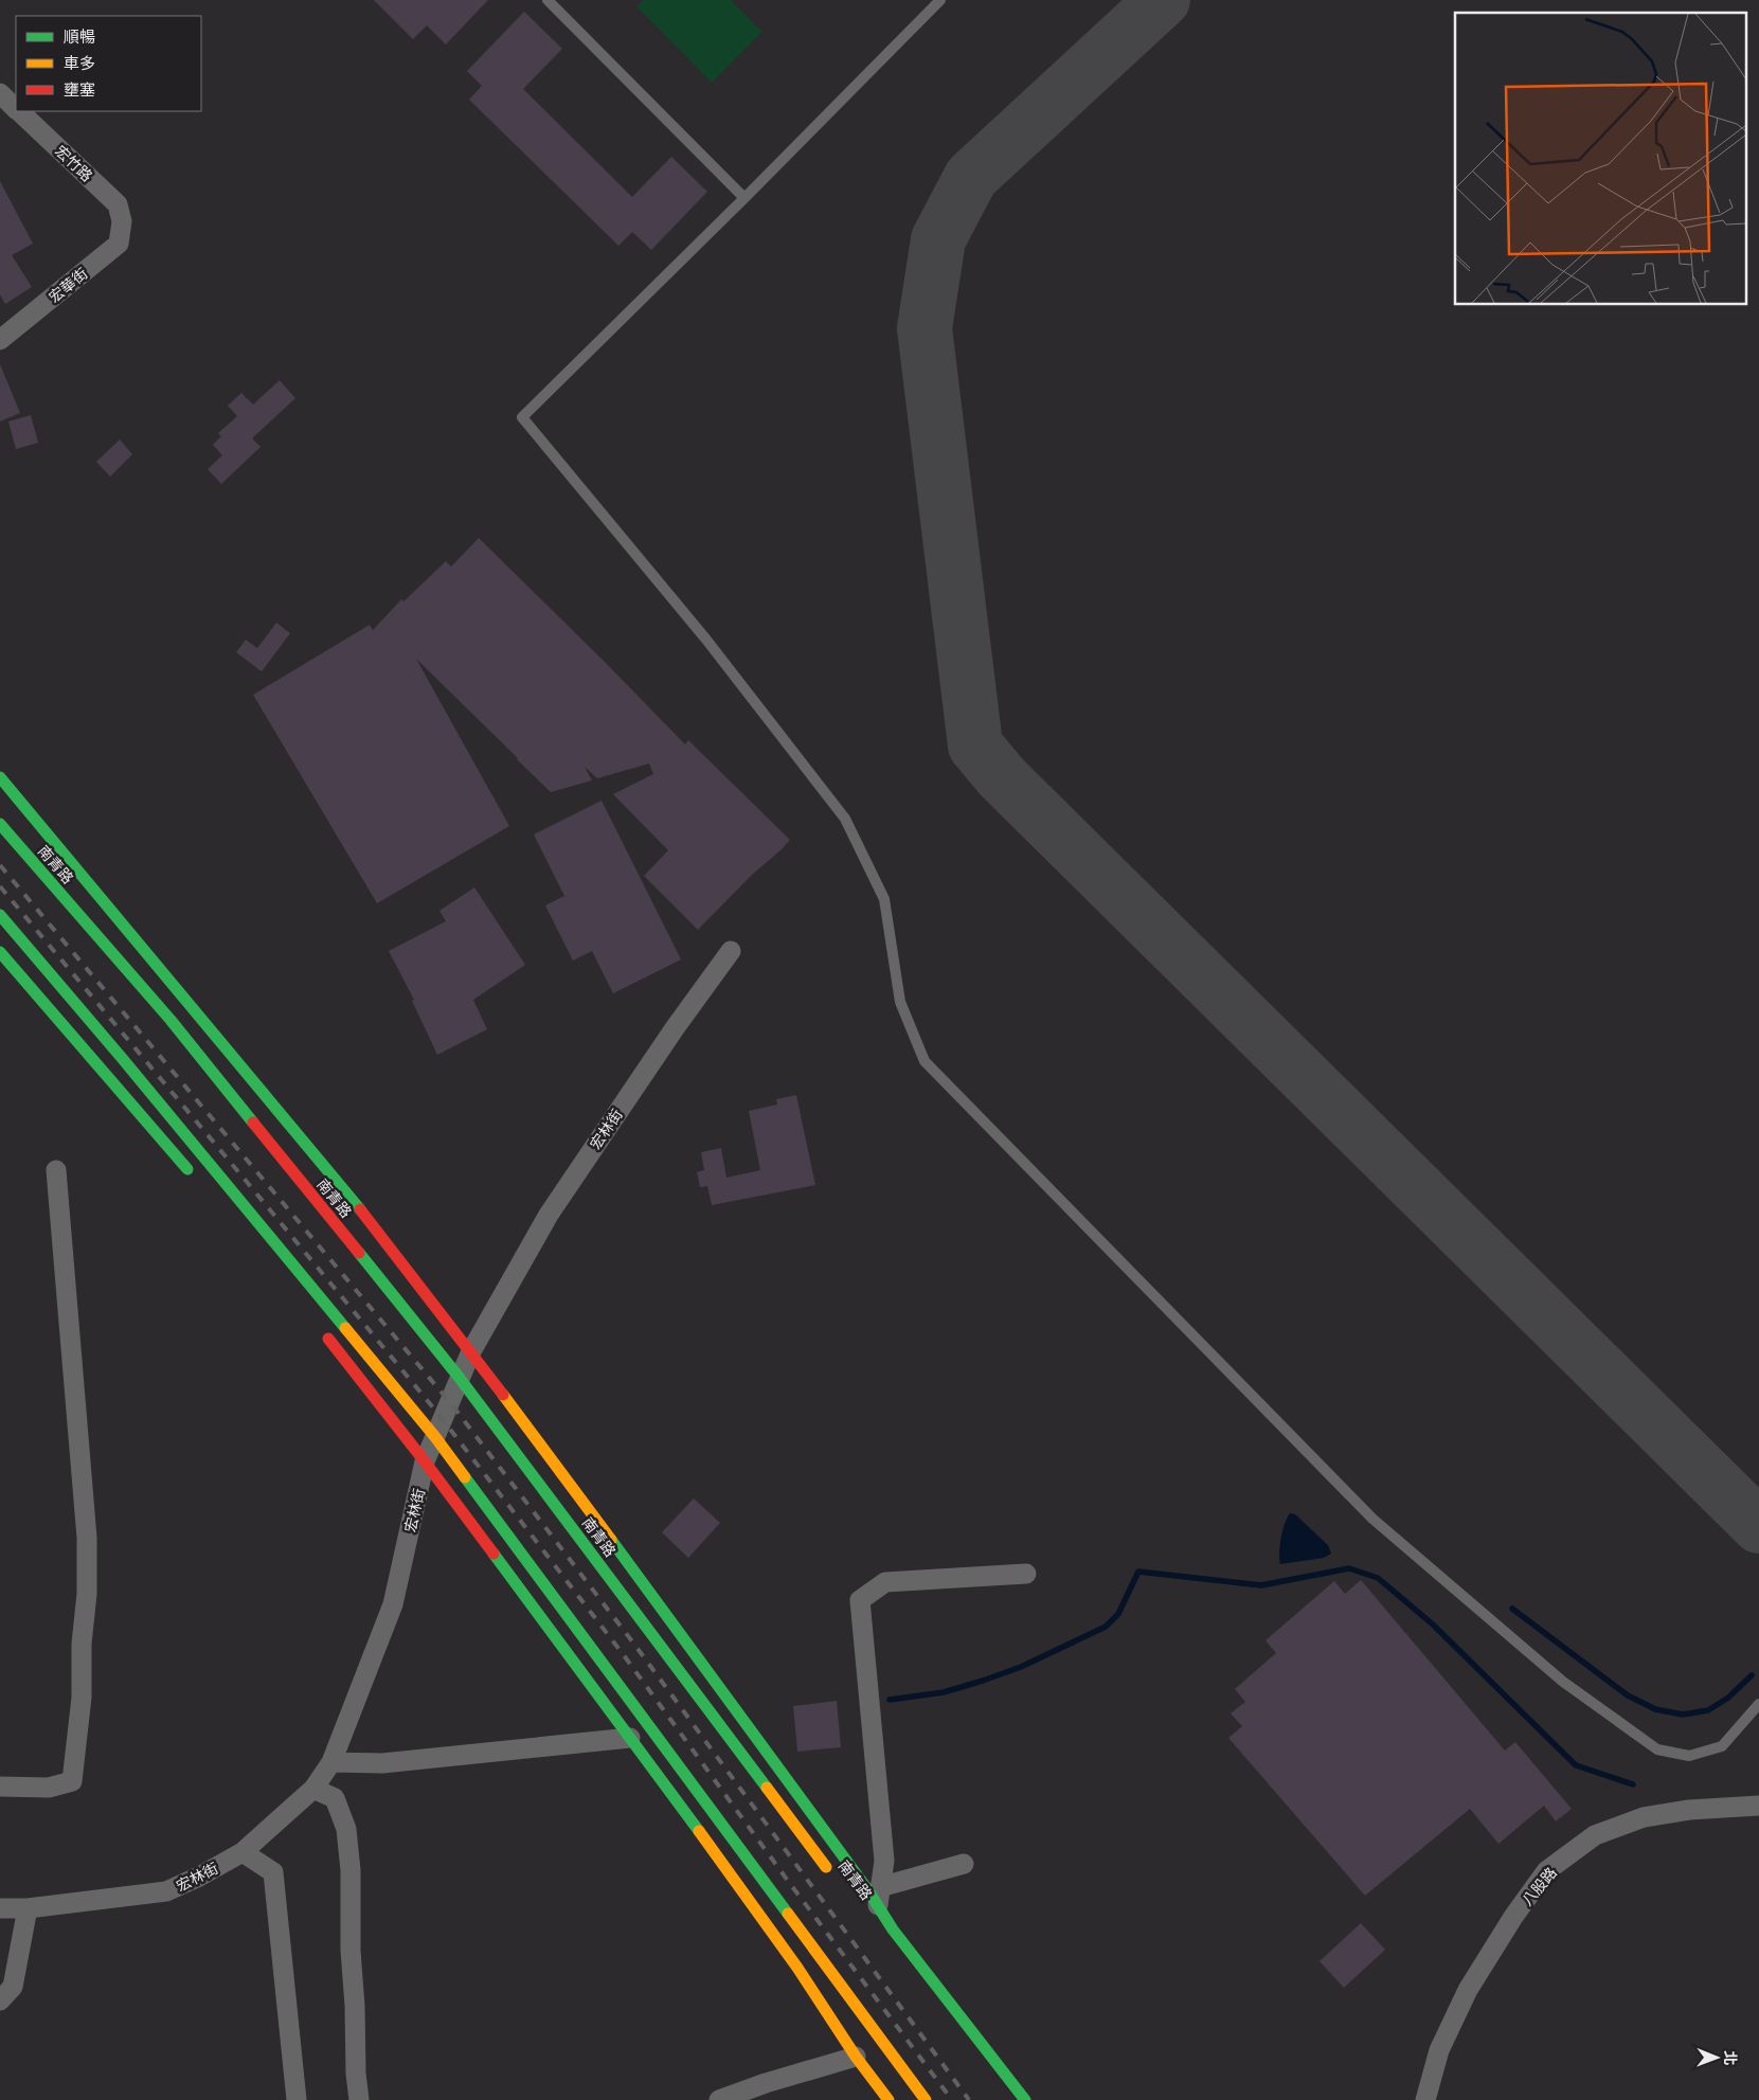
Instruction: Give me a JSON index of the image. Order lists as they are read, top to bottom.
{
  "streets": {
    "main road": ["南青路"],
    "street": [
      "宏竹路",
      "宏華街",
      "宏林街",
      "八股路"
    ]
  },
  "crossings": [
    ["宏竹路", "宏華街"],
    ["南青路", "宏林街"]
  ],
  "legend": ["順暢", "車多", "壅塞"],
  "north": "right"
}
